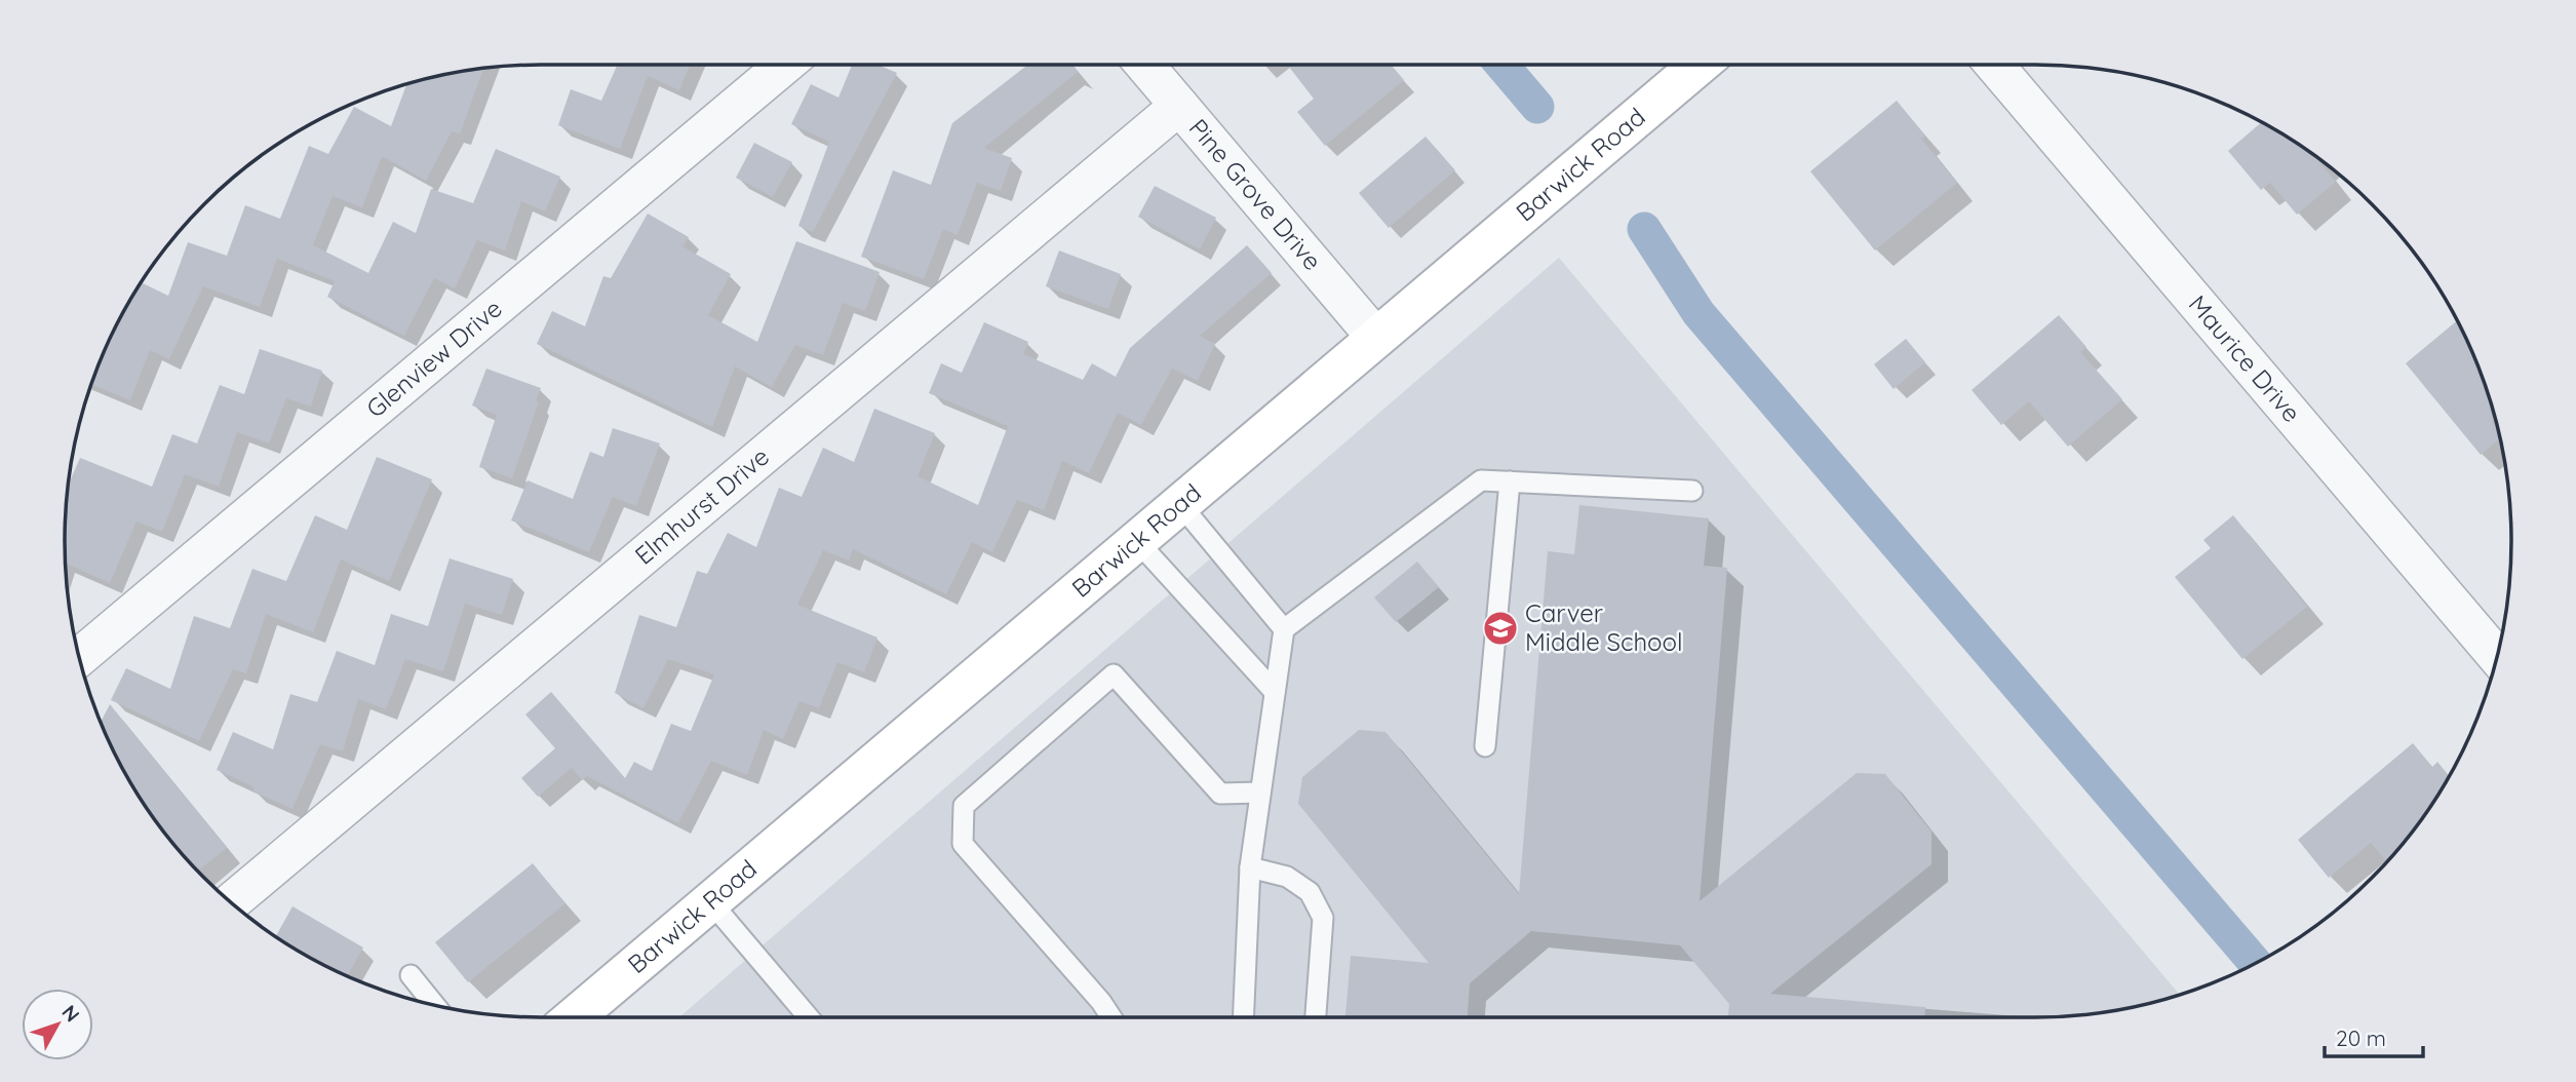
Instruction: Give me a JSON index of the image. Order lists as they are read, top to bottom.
{
  "streets": {
    "street": [
      "Barwick Road",
      "Pine Grove Drive",
      "Glenview Drive",
      "Maurice Drive",
      "Elmhurst Drive"
    ]
  },
  "crossings": [
    ["Barwick Road", "Pine Grove Drive"],
    ["Pine Grove Drive", "Elmhurst Drive"]
  ],
  "places": {
    "school or university": ["Carver Middle School"]
  },
  "scale_bar": "20 m",
  "north": "top right"
}
